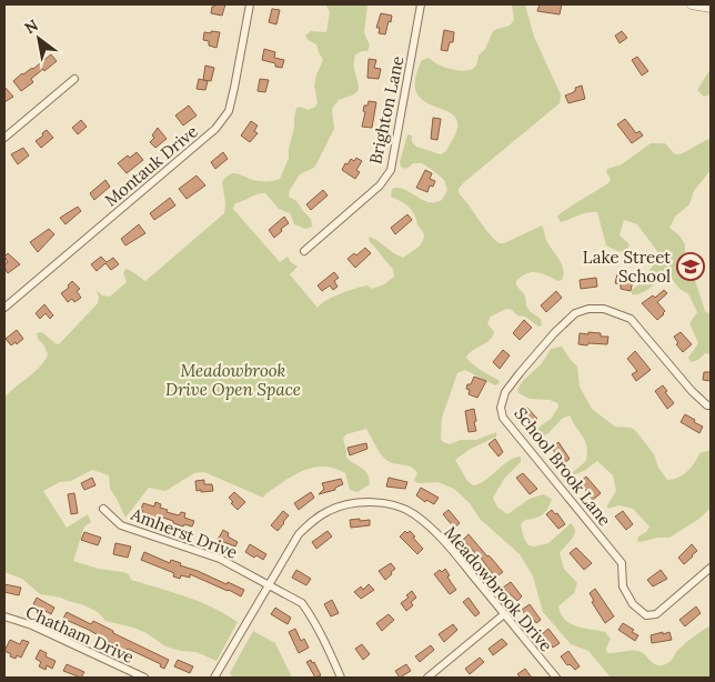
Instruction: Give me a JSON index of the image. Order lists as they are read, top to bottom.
{
  "streets": {
    "street": [
      "Brighton Lane",
      "Montauk Drive",
      "School Brook Lane",
      "Amherst Drive",
      "Meadowbrook Drive",
      "Chatham Drive"
    ]
  },
  "crossings": [
    ["Amherst Drive", "Meadowbrook Drive"]
  ],
  "parks": ["Meadowbrook Drive Open Space"],
  "places": {
    "school or university": ["Lake Street School"]
  },
  "north": "top left"
}
